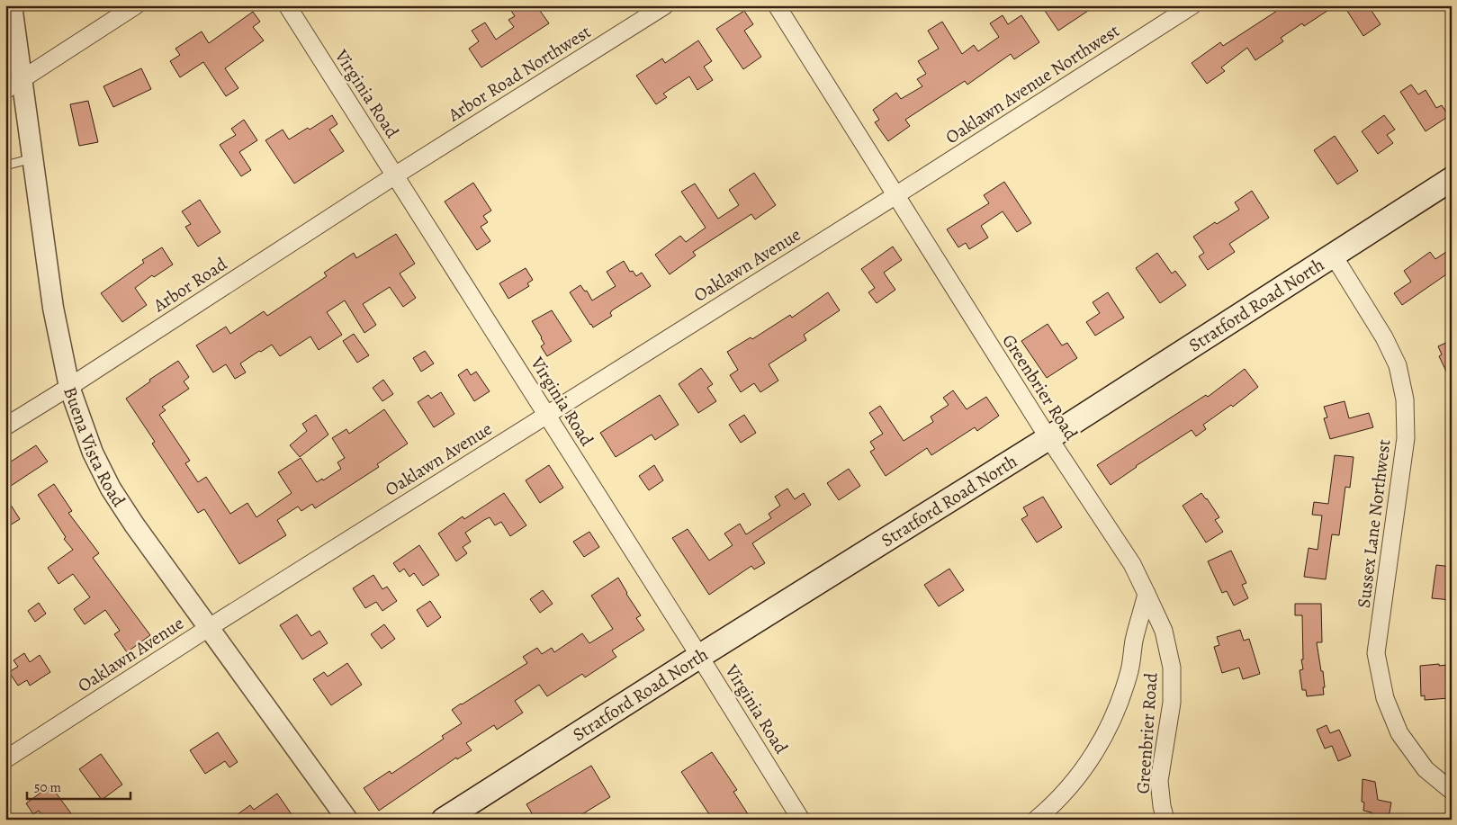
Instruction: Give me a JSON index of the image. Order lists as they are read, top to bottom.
{
  "streets": {
    "main road": ["Stratford Road North"],
    "street": [
      "Arbor Road Northwest",
      "Oaklawn Avenue Northwest",
      "Virginia Road",
      "Oaklawn Avenue",
      "Arbor Road",
      "Greenbrier Road",
      "Buena Vista Road",
      "Sussex Lane Northwest"
    ]
  },
  "crossings": [
    ["Arbor Road Northwest", "Virginia Road"],
    ["Arbor Road Northwest", "Arbor Road"],
    ["Oaklawn Avenue Northwest", "Oaklawn Avenue"],
    ["Oaklawn Avenue Northwest", "Greenbrier Road"],
    ["Virginia Road", "Oaklawn Avenue"],
    ["Virginia Road", "Arbor Road"],
    ["Virginia Road", "Stratford Road North"],
    ["Oaklawn Avenue", "Greenbrier Road"],
    ["Oaklawn Avenue", "Buena Vista Road"],
    ["Arbor Road", "Buena Vista Road"],
    ["Stratford Road North", "Greenbrier Road"],
    ["Stratford Road North", "Sussex Lane Northwest"]
  ],
  "scale_bar": "50 m"
}
